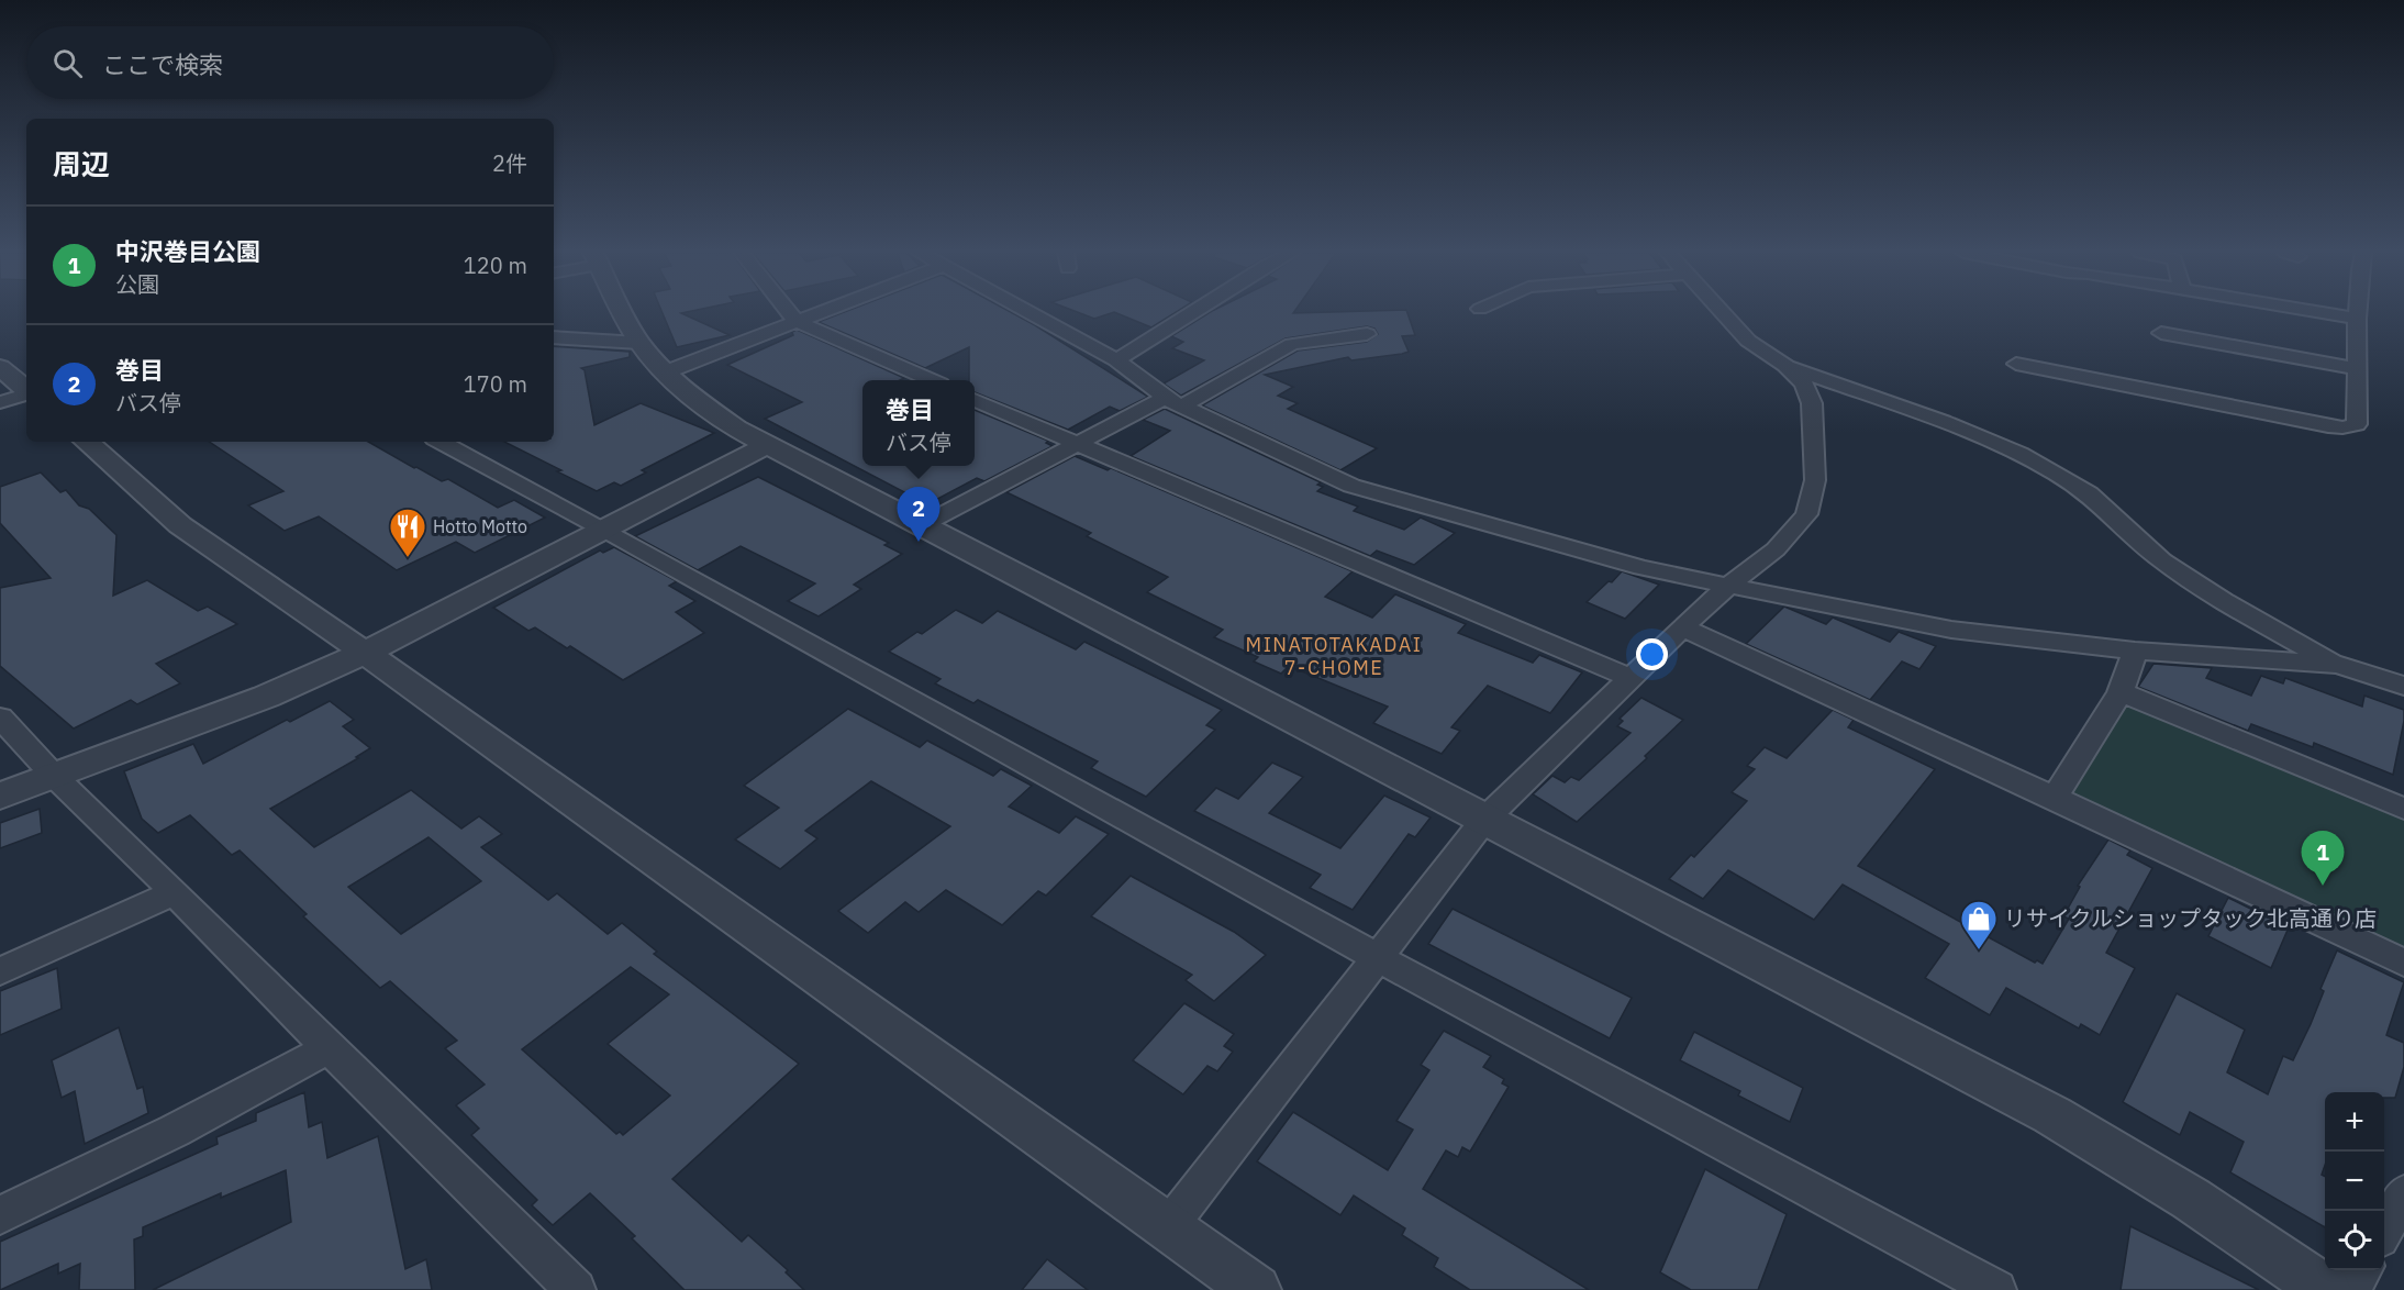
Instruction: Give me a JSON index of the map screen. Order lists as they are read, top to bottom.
{
  "districts": ["MINATOTAKADAI 7-CHOME"],
  "places": {
    "restaurant": ["Hotto Motto"],
    "shop": ["リサイクルショップタック北高通り店"]
  },
  "page": {
    "search": "ここで検索",
    "heading": ["周辺", "2件"],
    "list": [
      {
        "mark": "1",
        "name": "中沢巻目公園",
        "note": "公園",
        "value": "120 m"
      },
      {
        "mark": "2",
        "name": "巻目",
        "note": "バス停",
        "value": "170 m"
      }
    ],
    "popup": ["巻目", "バス停"],
    "pins": ["2", "1"],
    "map_buttons": ["+", "−"]
  }
}
